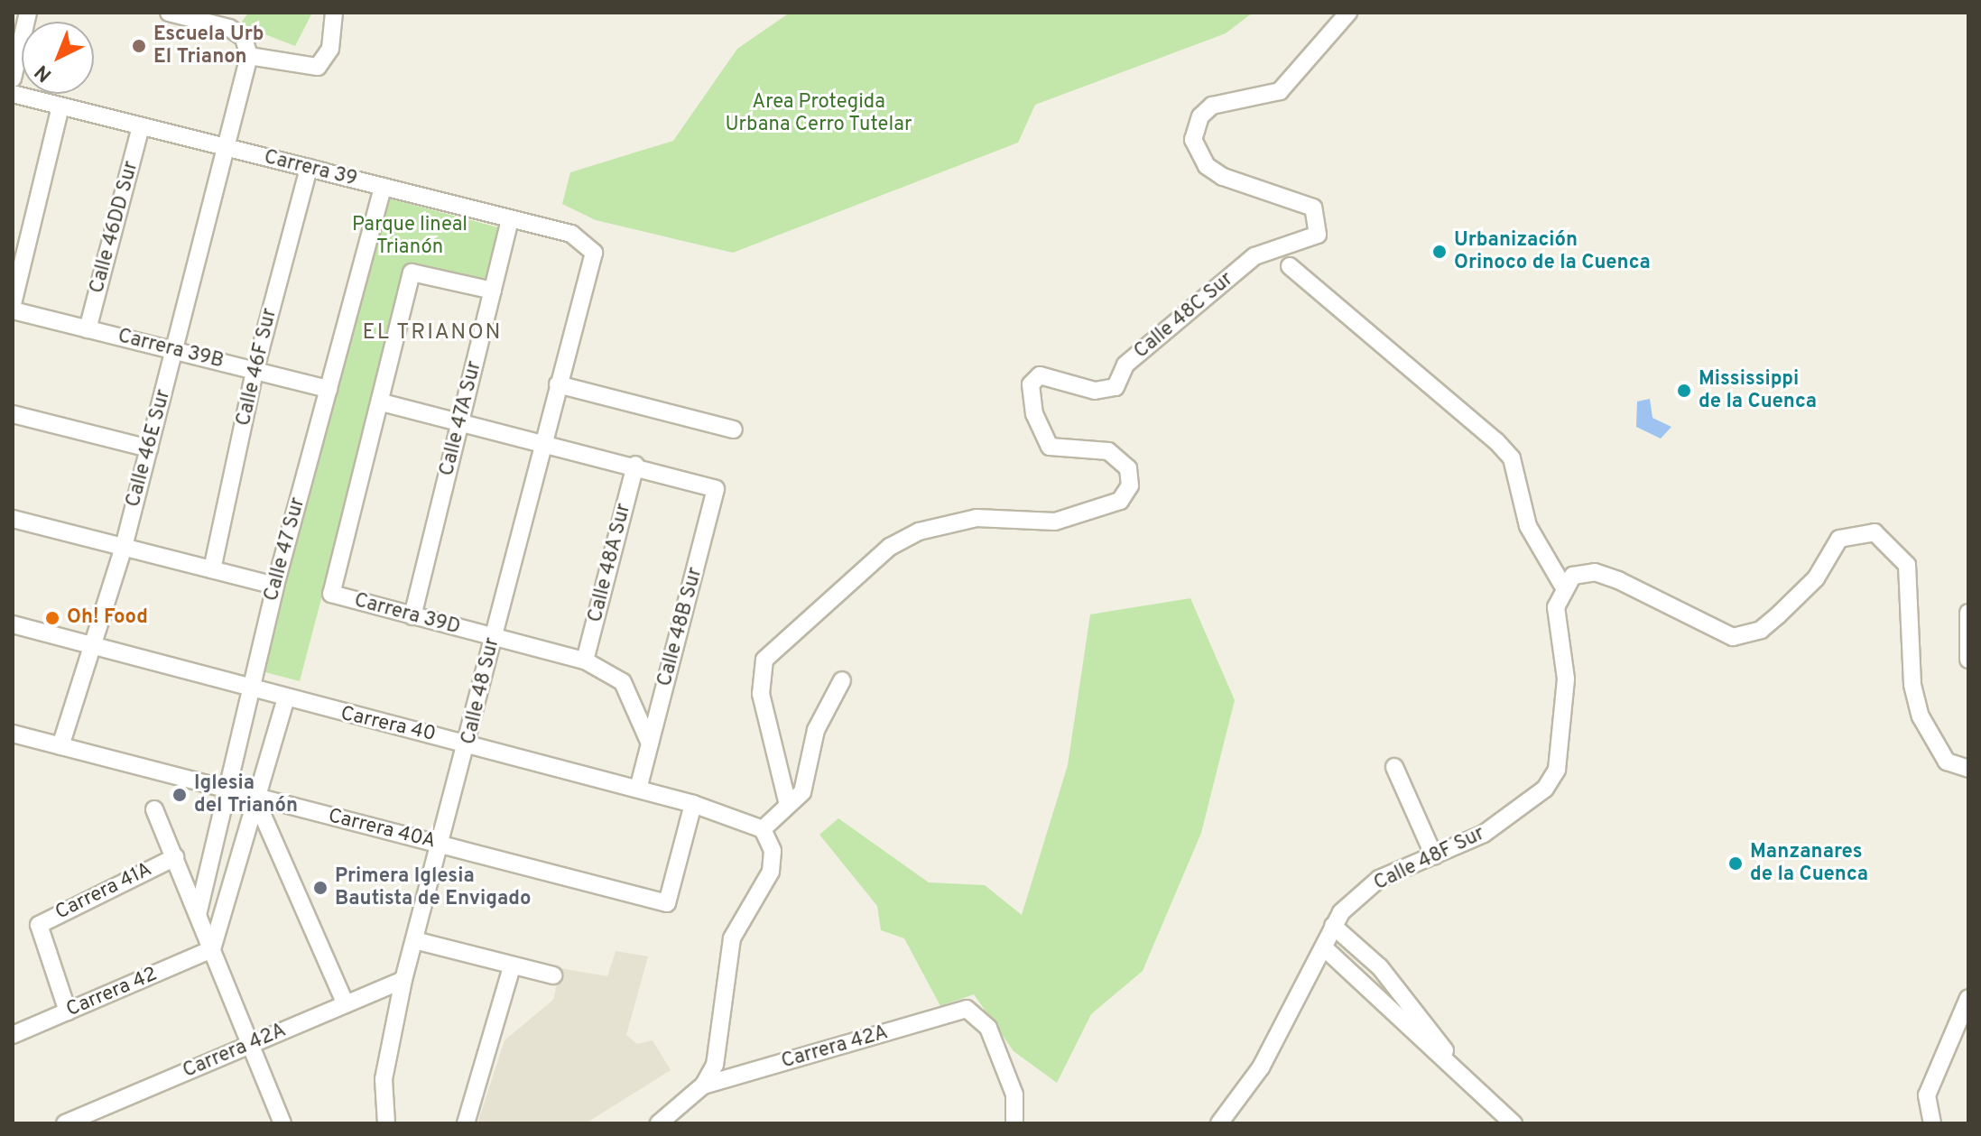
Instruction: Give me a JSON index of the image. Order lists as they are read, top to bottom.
{
  "streets": {
    "street": [
      "Carrera 39",
      "Calle 46DD Sur",
      "Calle 48C Sur",
      "Carrera 39B",
      "Calle 46F Sur",
      "Calle 47A Sur",
      "Calle 46E Sur",
      "Calle 47 Sur",
      "Calle 48A Sur",
      "Carrera 39D",
      "Calle 48B Sur",
      "Calle 48 Sur",
      "Carrera 40",
      "Carrera 40A",
      "Calle 48F Sur",
      "Carrera 41A",
      "Carrera 42",
      "Carrera 42A"
    ]
  },
  "crossings": [
    ["Carrera 39", "Calle 46DD Sur"],
    ["Carrera 39", "Calle 46F Sur"],
    ["Carrera 39", "Calle 47A Sur"],
    ["Carrera 39", "Calle 46E Sur"],
    ["Carrera 39", "Calle 47 Sur"],
    ["Carrera 39", "Calle 48 Sur"],
    ["Calle 46DD Sur", "Carrera 39B"],
    ["Carrera 39B", "Calle 46F Sur"],
    ["Carrera 39B", "Calle 46E Sur"],
    ["Carrera 39B", "Calle 47 Sur"],
    ["Calle 47A Sur", "Carrera 39D"],
    ["Calle 46E Sur", "Carrera 40"],
    ["Calle 46E Sur", "Carrera 40A"],
    ["Calle 47 Sur", "Carrera 40"],
    ["Calle 47 Sur", "Carrera 40A"],
    ["Calle 48A Sur", "Carrera 39D"],
    ["Calle 48A Sur", "Calle 48B Sur"],
    ["Carrera 39D", "Calle 48B Sur"],
    ["Carrera 39D", "Calle 48 Sur"],
    ["Calle 48B Sur", "Carrera 40"],
    ["Calle 48 Sur", "Carrera 40"],
    ["Calle 48 Sur", "Carrera 40A"],
    ["Calle 48 Sur", "Carrera 42A"],
    ["Carrera 40", "Carrera 40A"],
    ["Carrera 41A", "Carrera 42"]
  ],
  "districts": ["EL TRIANON"],
  "parks": ["Area Protegida Urbana Cerro Tutelar", "Parque lineal Trianón"],
  "places": [
    "Escuela Urb El Trianon",
    "Urbanización Orinoco de la Cuenca",
    "Mississippi de la Cuenca",
    "Oh! Food",
    "Iglesia del Trianón",
    "Manzanares de la Cuenca",
    "Primera Iglesia Bautista de Envigado"
  ],
  "north": "bottom left"
}
